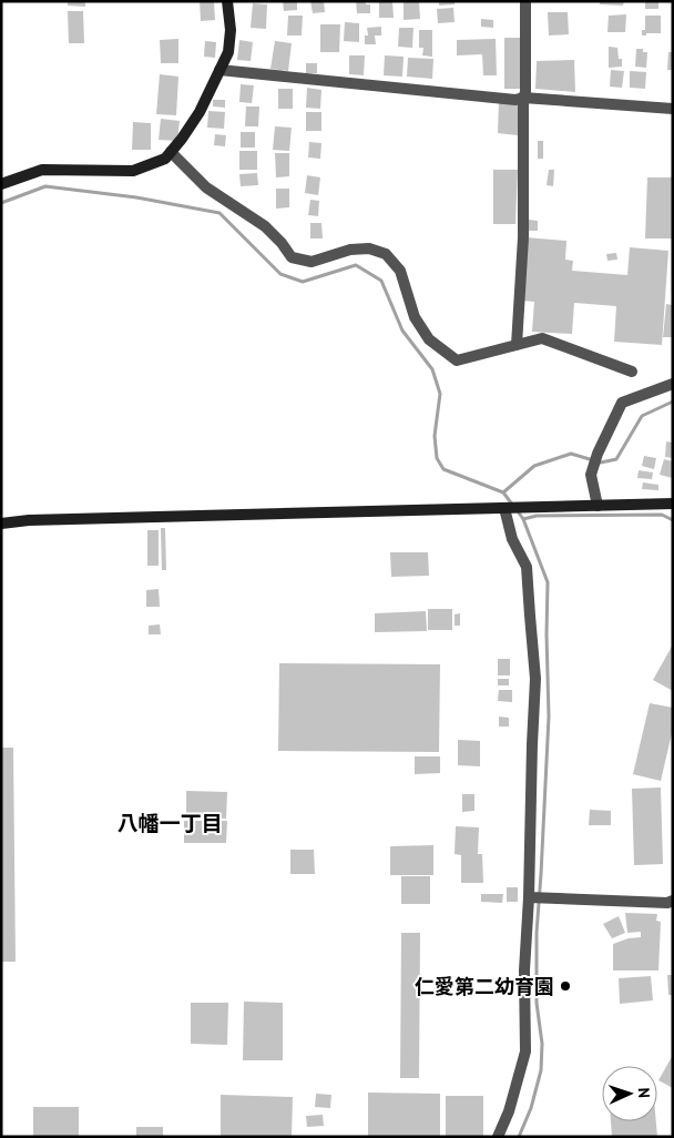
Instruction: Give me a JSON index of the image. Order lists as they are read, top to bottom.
{
  "districts": ["八幡一丁目"],
  "places": ["仁愛第二幼育園"],
  "north": "right"
}
